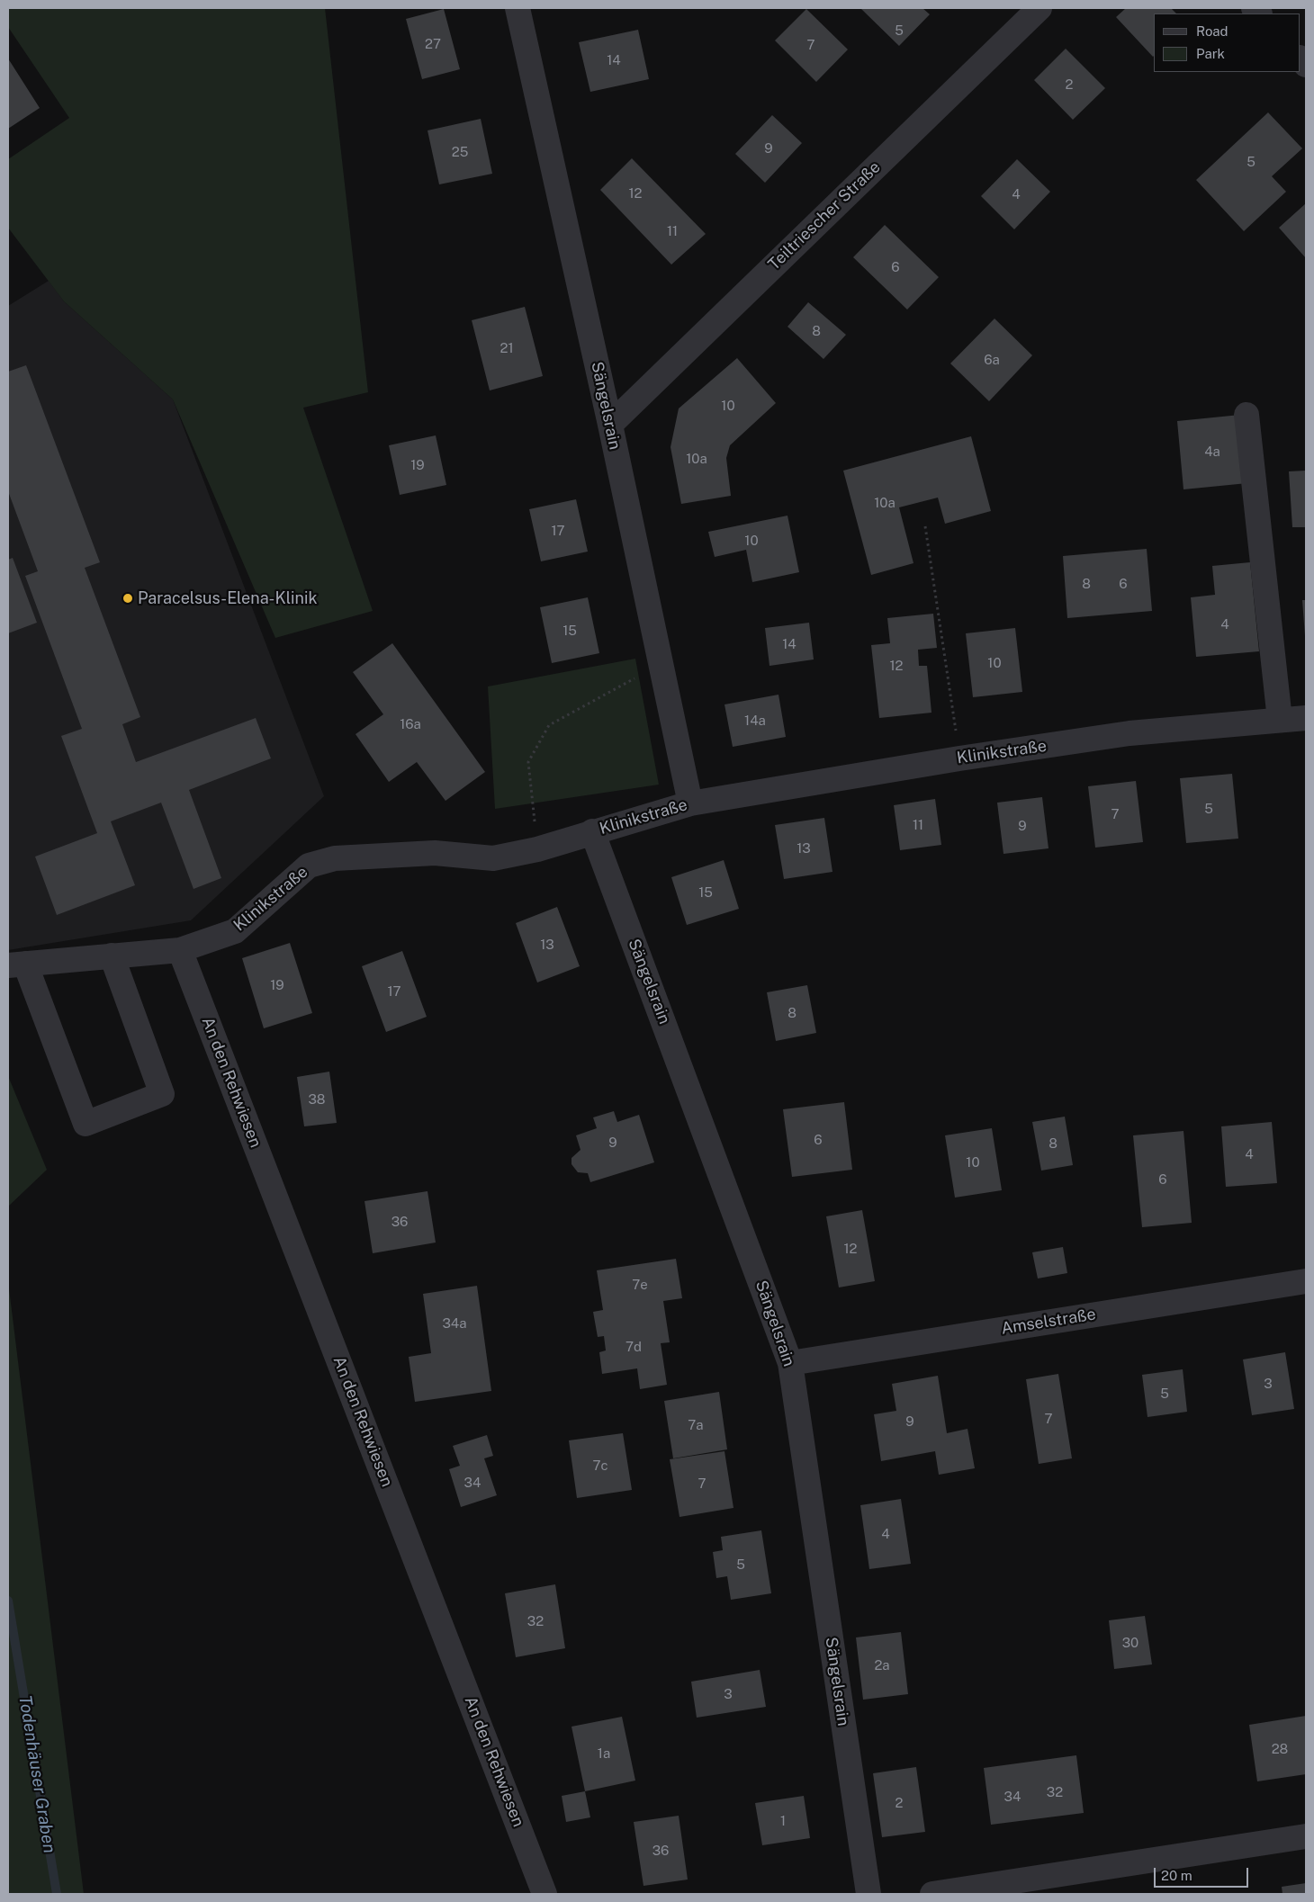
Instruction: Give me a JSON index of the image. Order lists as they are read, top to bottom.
{
  "streets": {
    "street": [
      "Teiltriescher Straße",
      "Sängelsrain",
      "Klinikstraße",
      "An den Rehwiesen",
      "Amselstraße"
    ]
  },
  "crossings": [
    ["Teiltriescher Straße", "Sängelsrain"],
    ["Sängelsrain", "Klinikstraße"],
    ["Sängelsrain", "Amselstraße"],
    ["Klinikstraße", "An den Rehwiesen"]
  ],
  "water": ["Todenhäuser Graben"],
  "places": ["Paracelsus-Elena-Klinik"],
  "house_numbers": [
    "5",
    "27",
    "7",
    "14",
    "2",
    "9",
    "25",
    "5",
    "12",
    "4",
    "11",
    "6",
    "8",
    "21",
    "6a",
    "10",
    "4a",
    "10a",
    "19",
    "10a",
    "17",
    "10",
    "8",
    "6",
    "4",
    "15",
    "14",
    "10",
    "12",
    "14a",
    "16a",
    "5",
    "7",
    "11",
    "9",
    "13",
    "15",
    "13",
    "19",
    "17",
    "8",
    "38",
    "6",
    "9",
    "8",
    "4",
    "10",
    "6",
    "36",
    "12",
    "7e",
    "34a",
    "7d",
    "3",
    "5",
    "7",
    "9",
    "7a",
    "7c",
    "34",
    "7",
    "4",
    "5",
    "32",
    "30",
    "2a",
    "3",
    "28",
    "1a",
    "32",
    "34",
    "2",
    "1",
    "36"
  ],
  "legend": ["Road", "Park"],
  "scale_bar": "20 m"
}
